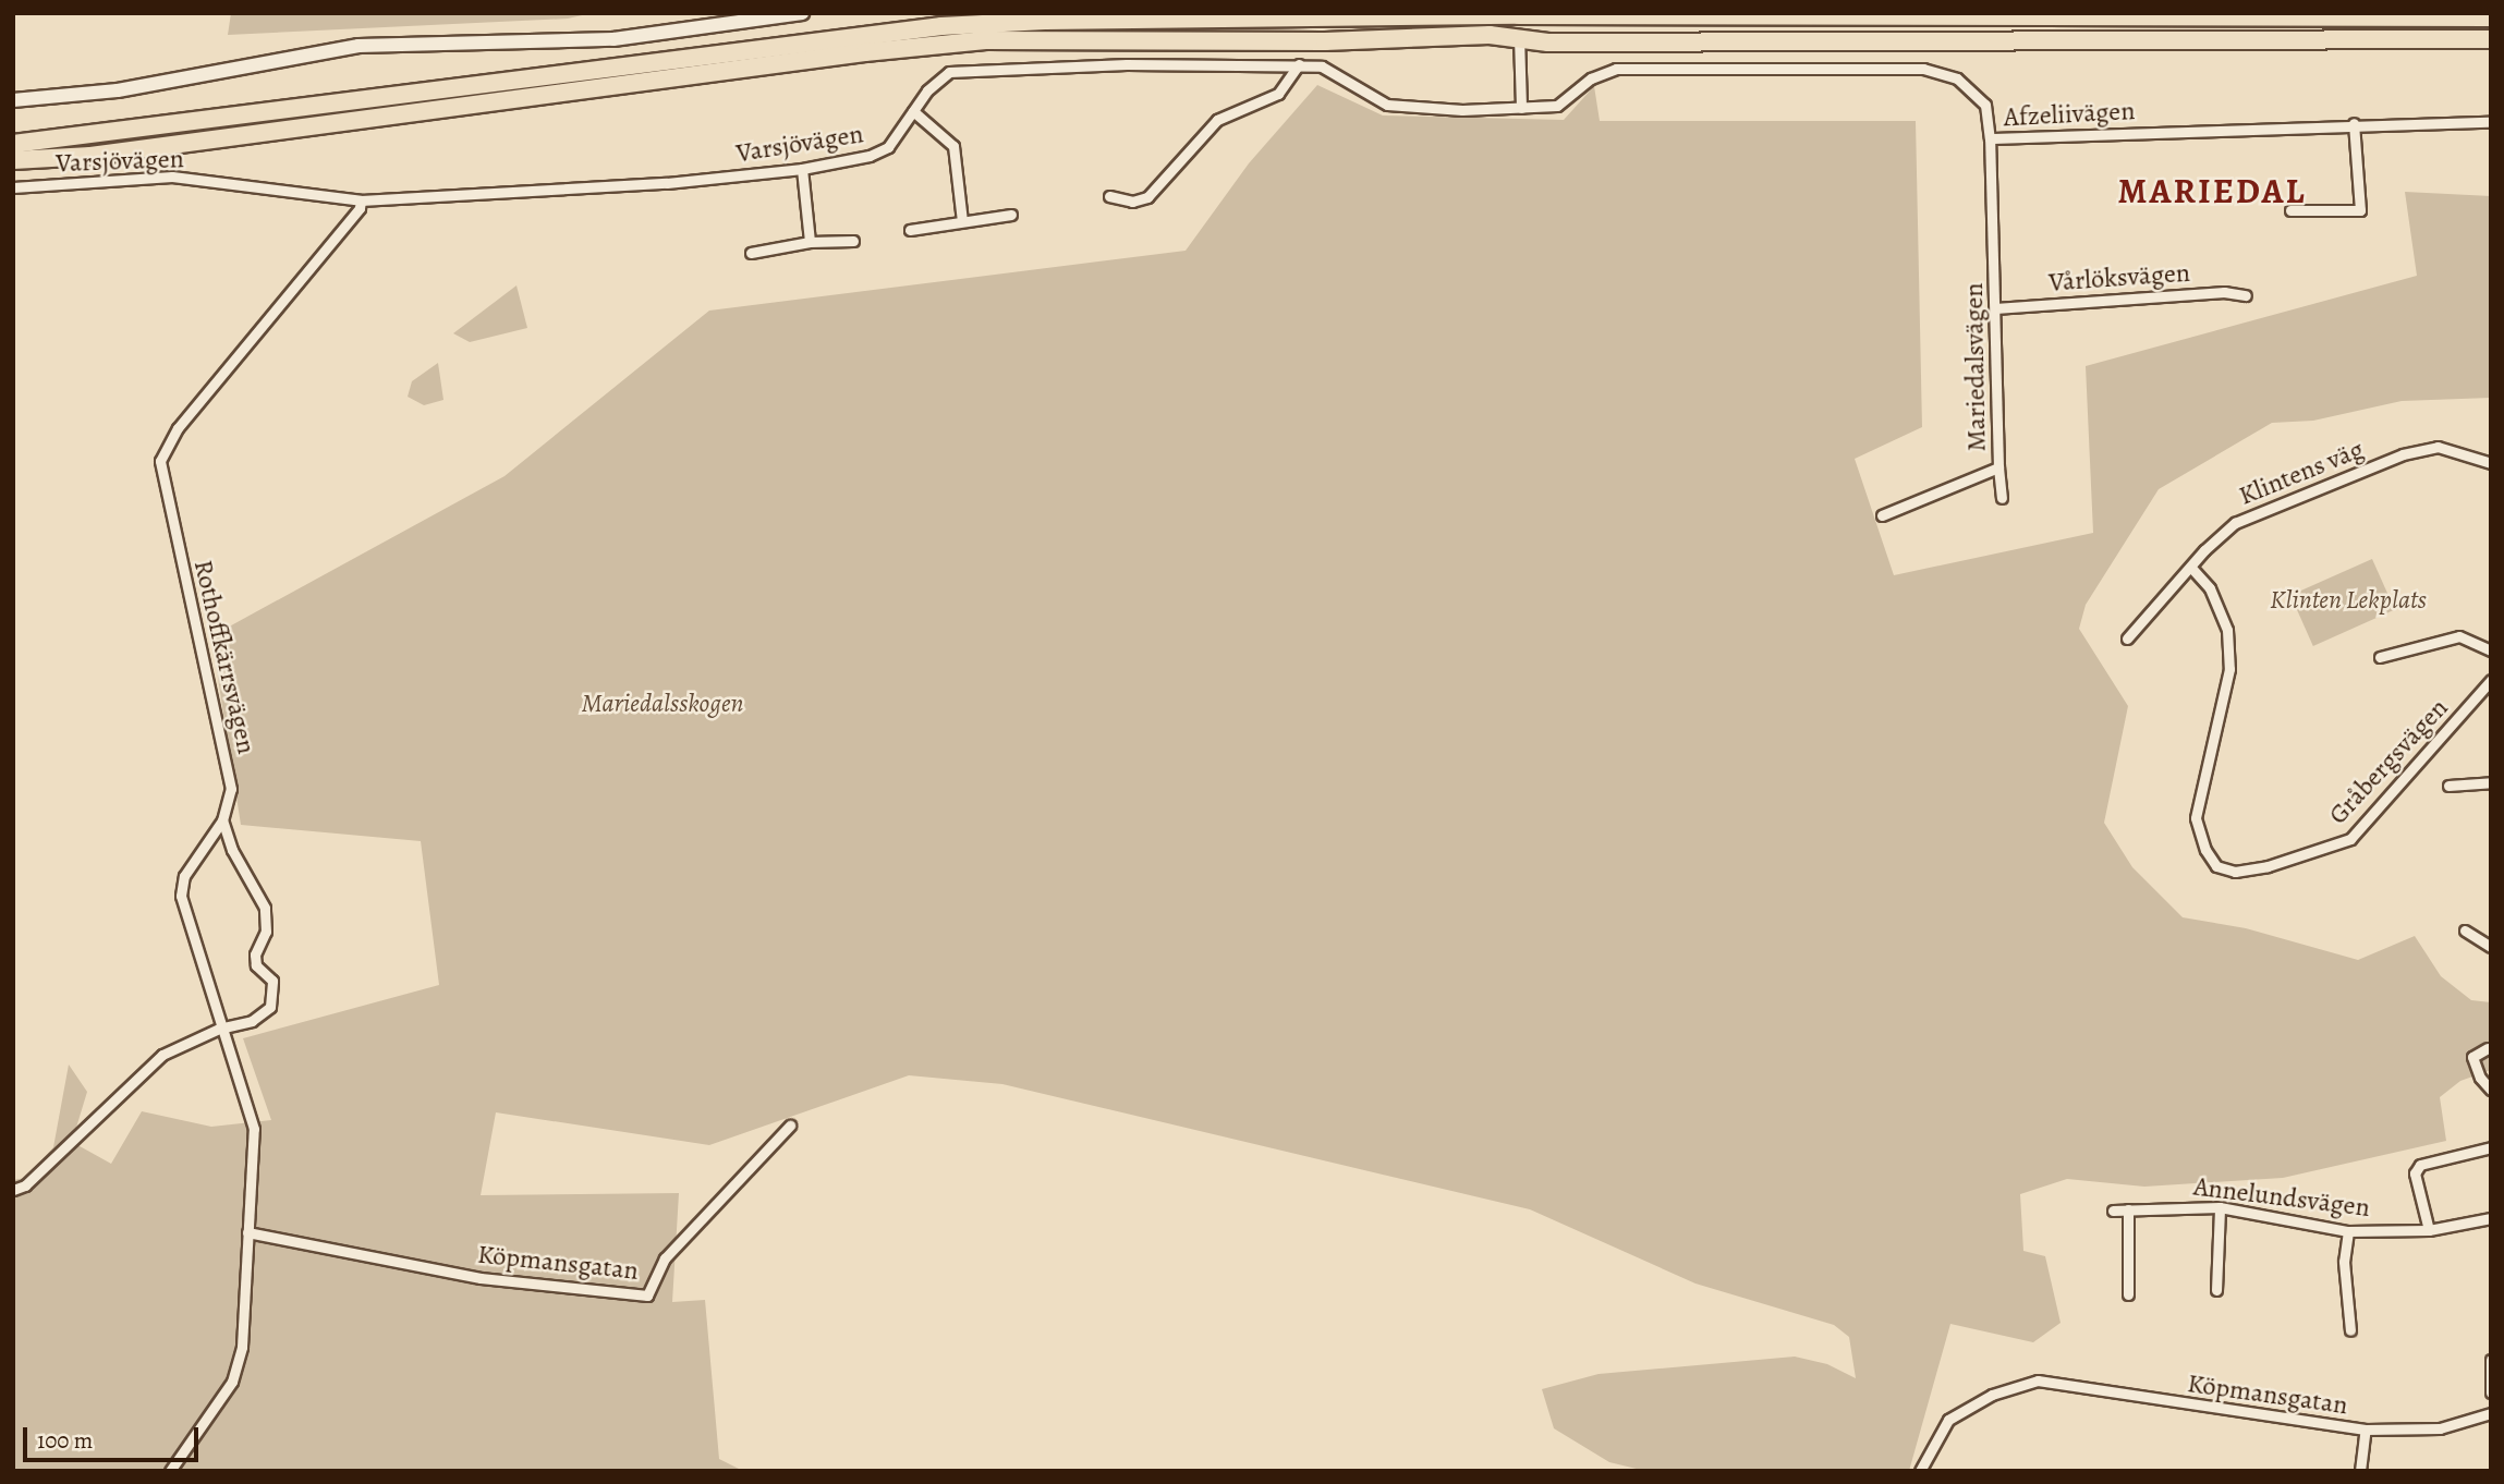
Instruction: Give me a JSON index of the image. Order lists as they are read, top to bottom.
{
  "streets": {
    "street": [
      "Afzeliivägen",
      "Varsjövägen",
      "Vårlöksvägen",
      "Mariedalsvägen",
      "Klintens väg",
      "Rothoffkärrsvägen",
      "Gråbergsvägen",
      "Annelundsvägen",
      "Köpmansgatan"
    ]
  },
  "crossings": [
    ["Afzeliivägen", "Varsjövägen"],
    ["Afzeliivägen", "Mariedalsvägen"],
    ["Varsjövägen", "Rothoffkärrsvägen"],
    ["Vårlöksvägen", "Mariedalsvägen"],
    ["Klintens väg", "Gråbergsvägen"],
    ["Rothoffkärrsvägen", "Köpmansgatan"]
  ],
  "districts": ["MARIEDAL"],
  "parks": ["Klinten Lekplats", "Mariedalsskogen"],
  "scale_bar": "100 m"
}
